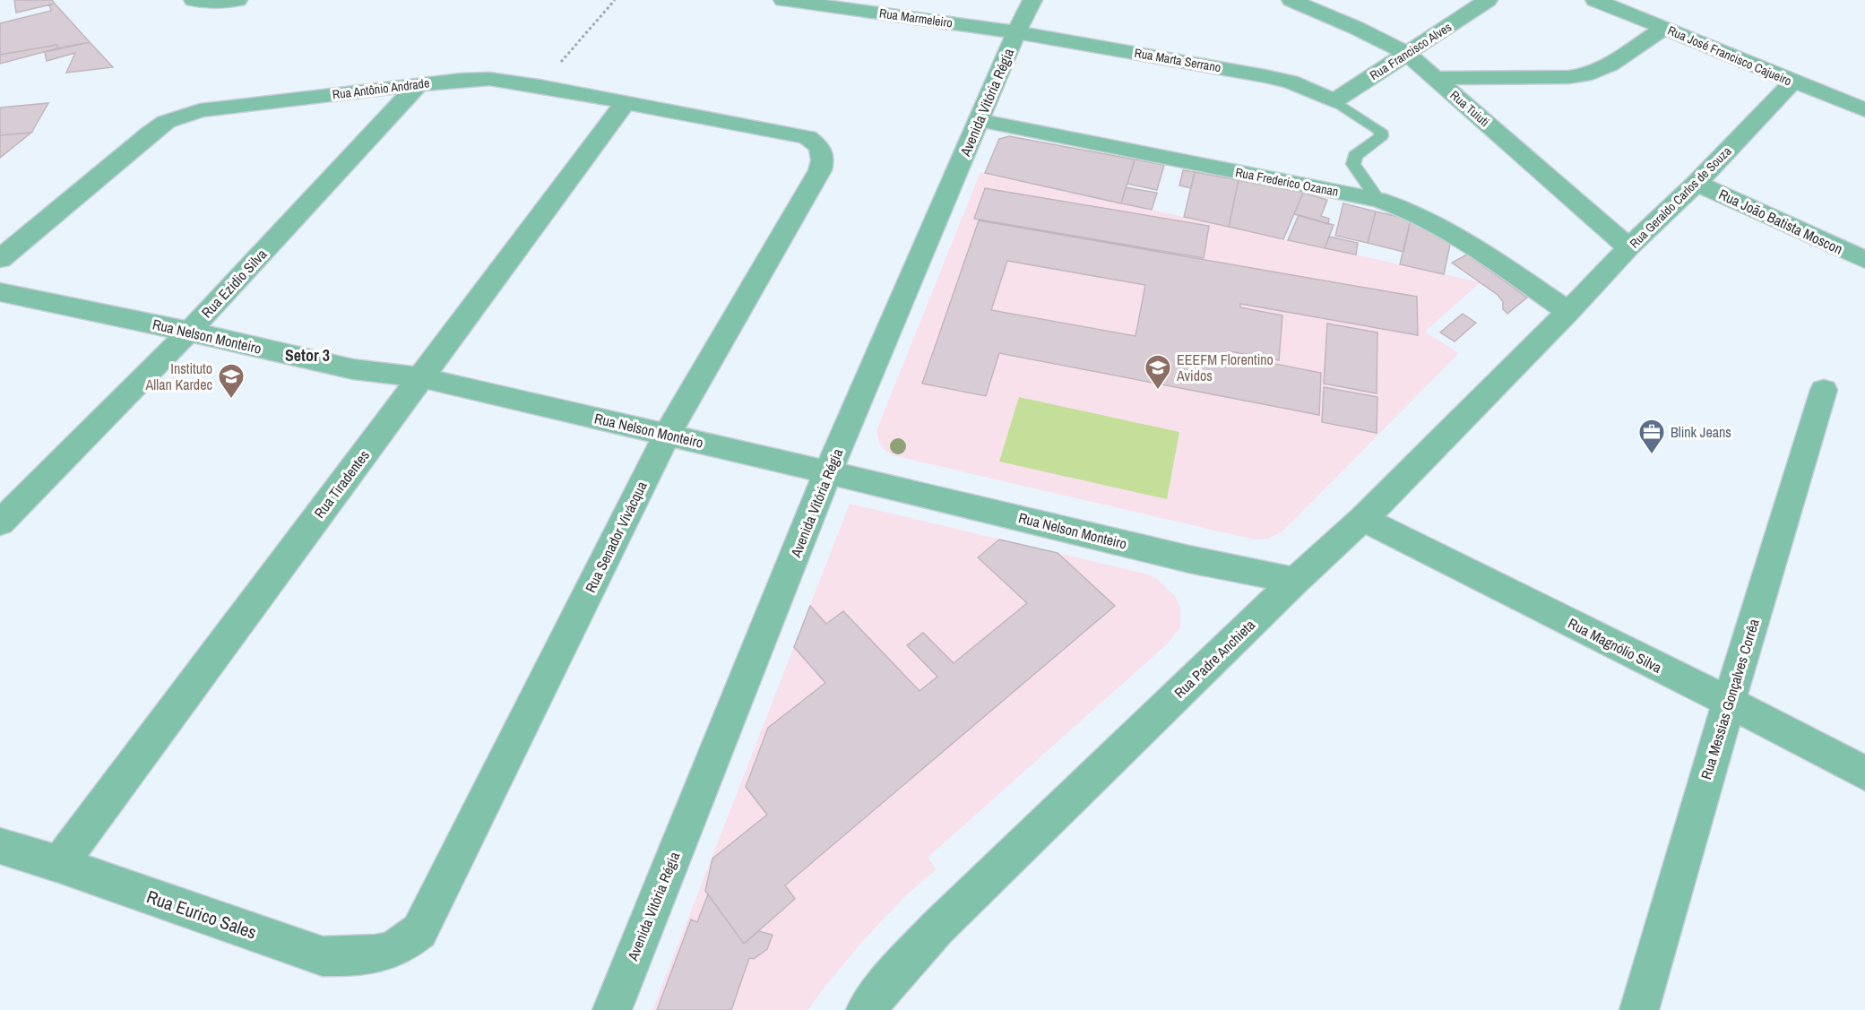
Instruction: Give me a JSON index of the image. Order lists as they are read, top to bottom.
{
  "streets": {
    "street": [
      "Rua Marmeleiro",
      "Rua Francisco Alves",
      "Rua José Francisco Cajueiro",
      "Rua Marta Serrano",
      "Rua Antônio Andrade",
      "Avenida Vitória Régia",
      "Rua Tuiuti",
      "Rua Frederico Ozanan",
      "Rua Geraldo Carlos de Souza",
      "Rua João Batista Moscon",
      "Rua Ezidio Silva",
      "Rua Nelson Monteiro",
      "Rua Tiradentes",
      "Rua Senador Vivácqua",
      "Rua Magnólio Silva",
      "Rua Padre Anchieta",
      "Rua Messias Gonçalves Corrêa",
      "Rua Eurico Sales"
    ]
  },
  "crossings": [
    ["Rua Marmeleiro", "Rua Marta Serrano"],
    ["Rua Marmeleiro", "Avenida Vitória Régia"],
    ["Rua Francisco Alves", "Rua Marta Serrano"],
    ["Rua Francisco Alves", "Rua Tuiuti"],
    ["Rua José Francisco Cajueiro", "Rua Geraldo Carlos de Souza"],
    ["Rua Marta Serrano", "Avenida Vitória Régia"],
    ["Rua Antônio Andrade", "Rua Ezidio Silva"],
    ["Rua Antônio Andrade", "Rua Tiradentes"],
    ["Rua Antônio Andrade", "Rua Senador Vivácqua"],
    ["Avenida Vitória Régia", "Rua Frederico Ozanan"],
    ["Avenida Vitória Régia", "Rua Nelson Monteiro"],
    ["Rua Tuiuti", "Rua Geraldo Carlos de Souza"],
    ["Rua Frederico Ozanan", "Rua Geraldo Carlos de Souza"],
    ["Rua Frederico Ozanan", "Rua Padre Anchieta"],
    ["Rua Geraldo Carlos de Souza", "Rua João Batista Moscon"],
    ["Rua Geraldo Carlos de Souza", "Rua Padre Anchieta"],
    ["Rua Ezidio Silva", "Rua Nelson Monteiro"],
    ["Rua Nelson Monteiro", "Rua Tiradentes"],
    ["Rua Nelson Monteiro", "Rua Senador Vivácqua"],
    ["Rua Nelson Monteiro", "Rua Padre Anchieta"],
    ["Rua Tiradentes", "Rua Eurico Sales"],
    ["Rua Senador Vivácqua", "Rua Eurico Sales"],
    ["Rua Magnólio Silva", "Rua Padre Anchieta"],
    ["Rua Magnólio Silva", "Rua Messias Gonçalves Corrêa"]
  ],
  "districts": ["Setor 3"],
  "places": {
    "school or university": ["EEEFM Florentino Avidos", "Instituto Allan Kardec"],
    "office": ["Blink Jeans"]
  }
}
